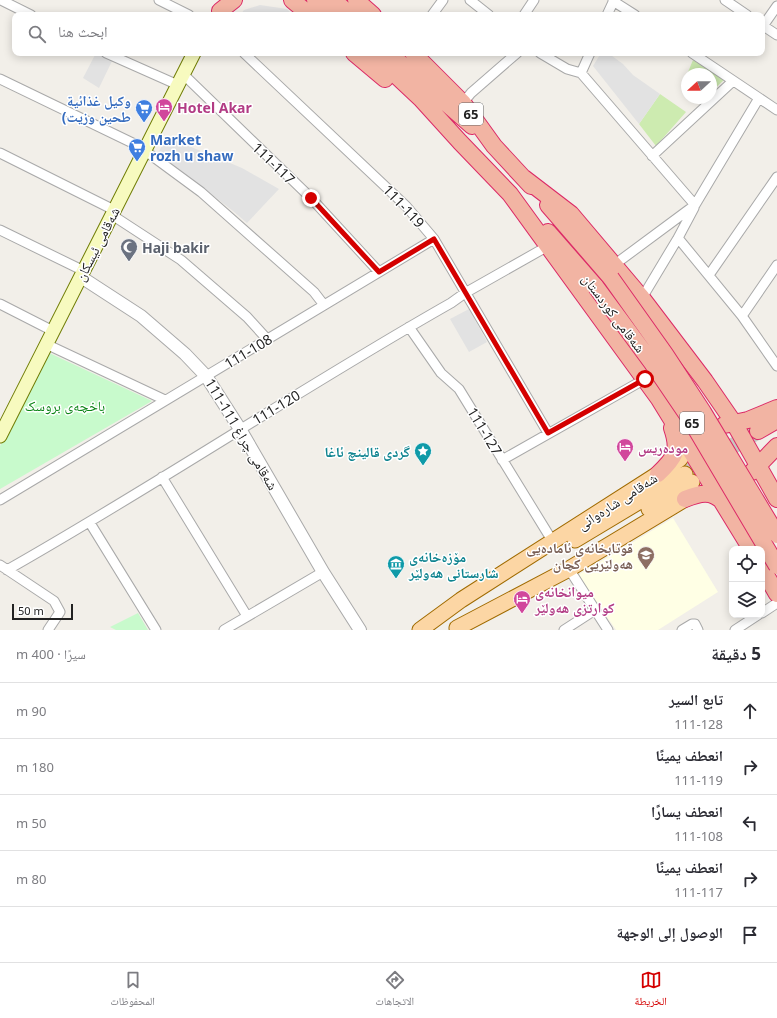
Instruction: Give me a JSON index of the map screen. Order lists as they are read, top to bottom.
{
  "streets": {
    "highway": ["65", "شەقامی کوردستان"],
    "main road": ["شەقامی ئیسکان", "شەقامی شارەوانی"],
    "street": [
      "111-117",
      "111-119",
      "111-108",
      "111-120",
      "111-127",
      "شەقامی چراغ 111-111"
    ]
  },
  "crossings": [
    ["111-117", "شەقامی ئیسکان"],
    ["111-117", "111-108"],
    ["111-119", "111-108"],
    ["111-119", "111-120"],
    ["شەقامی ئیسکان", "شەقامی چراغ 111-111"],
    ["شەقامی کوردستان", "111-120"],
    ["شەقامی کوردستان", "شەقامی شارەوانی"],
    ["111-108", "شەقامی چراغ 111-111"],
    ["111-120", "111-127"],
    ["111-120", "شەقامی چراغ 111-111"],
    ["111-127", "شەقامی شارەوانی"]
  ],
  "parks": ["باخچەی بروسک"],
  "places": {
    "hotel": ["Hotel Akar", "مودەریس", "میوانخانەی کوارتزی هەولێر"],
    "supermarket": ["وكيل غذائية (طحين وزيت", "Market rozh u shaw"],
    "mosque": ["Haji bakir"],
    "place": ["گردی قالینچ ئاغا"],
    "school or university": ["قوتابخانەی ئامادەیی هەولێریی کچان"],
    "museum": ["مۆزەخانەی شارستانی هەولێر"]
  },
  "scale_bar": "50 m",
  "north": "left",
  "page": {
    "search": "ابحث هنا",
    "scale": "50 m",
    "heading": ["5 دقيقة", "سيرًا · 400 m"],
    "list": [
      ["تابع السير", "111-128", "90 m"],
      ["انعطف يمينًا", "111-119", "180 m"],
      ["انعطف يسارًا", "111-108", "50 m"],
      ["انعطف يمينًا", "111-117", "80 m"],
      "الوصول إلى الوجهة"
    ],
    "nav": ["الخريطة", "الاتجاهات", "المحفوظات"]
  }
}
